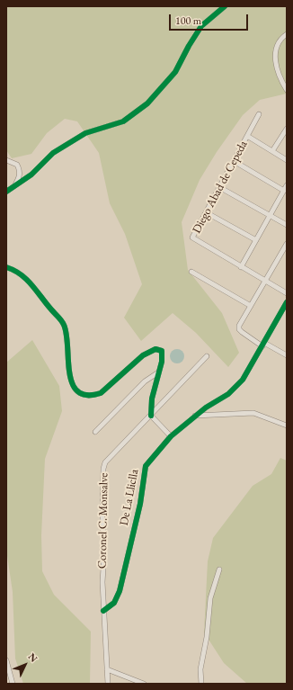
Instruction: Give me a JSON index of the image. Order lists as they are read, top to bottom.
{
  "streets": {
    "street": ["Diego Abad de Cepeda", "De La Lliclla", "Coronel C. Monsalve"]
  },
  "crossings": [
    ["De La Lliclla", "Coronel C. Monsalve"]
  ],
  "scale_bar": "100 m",
  "north": "top right"
}
